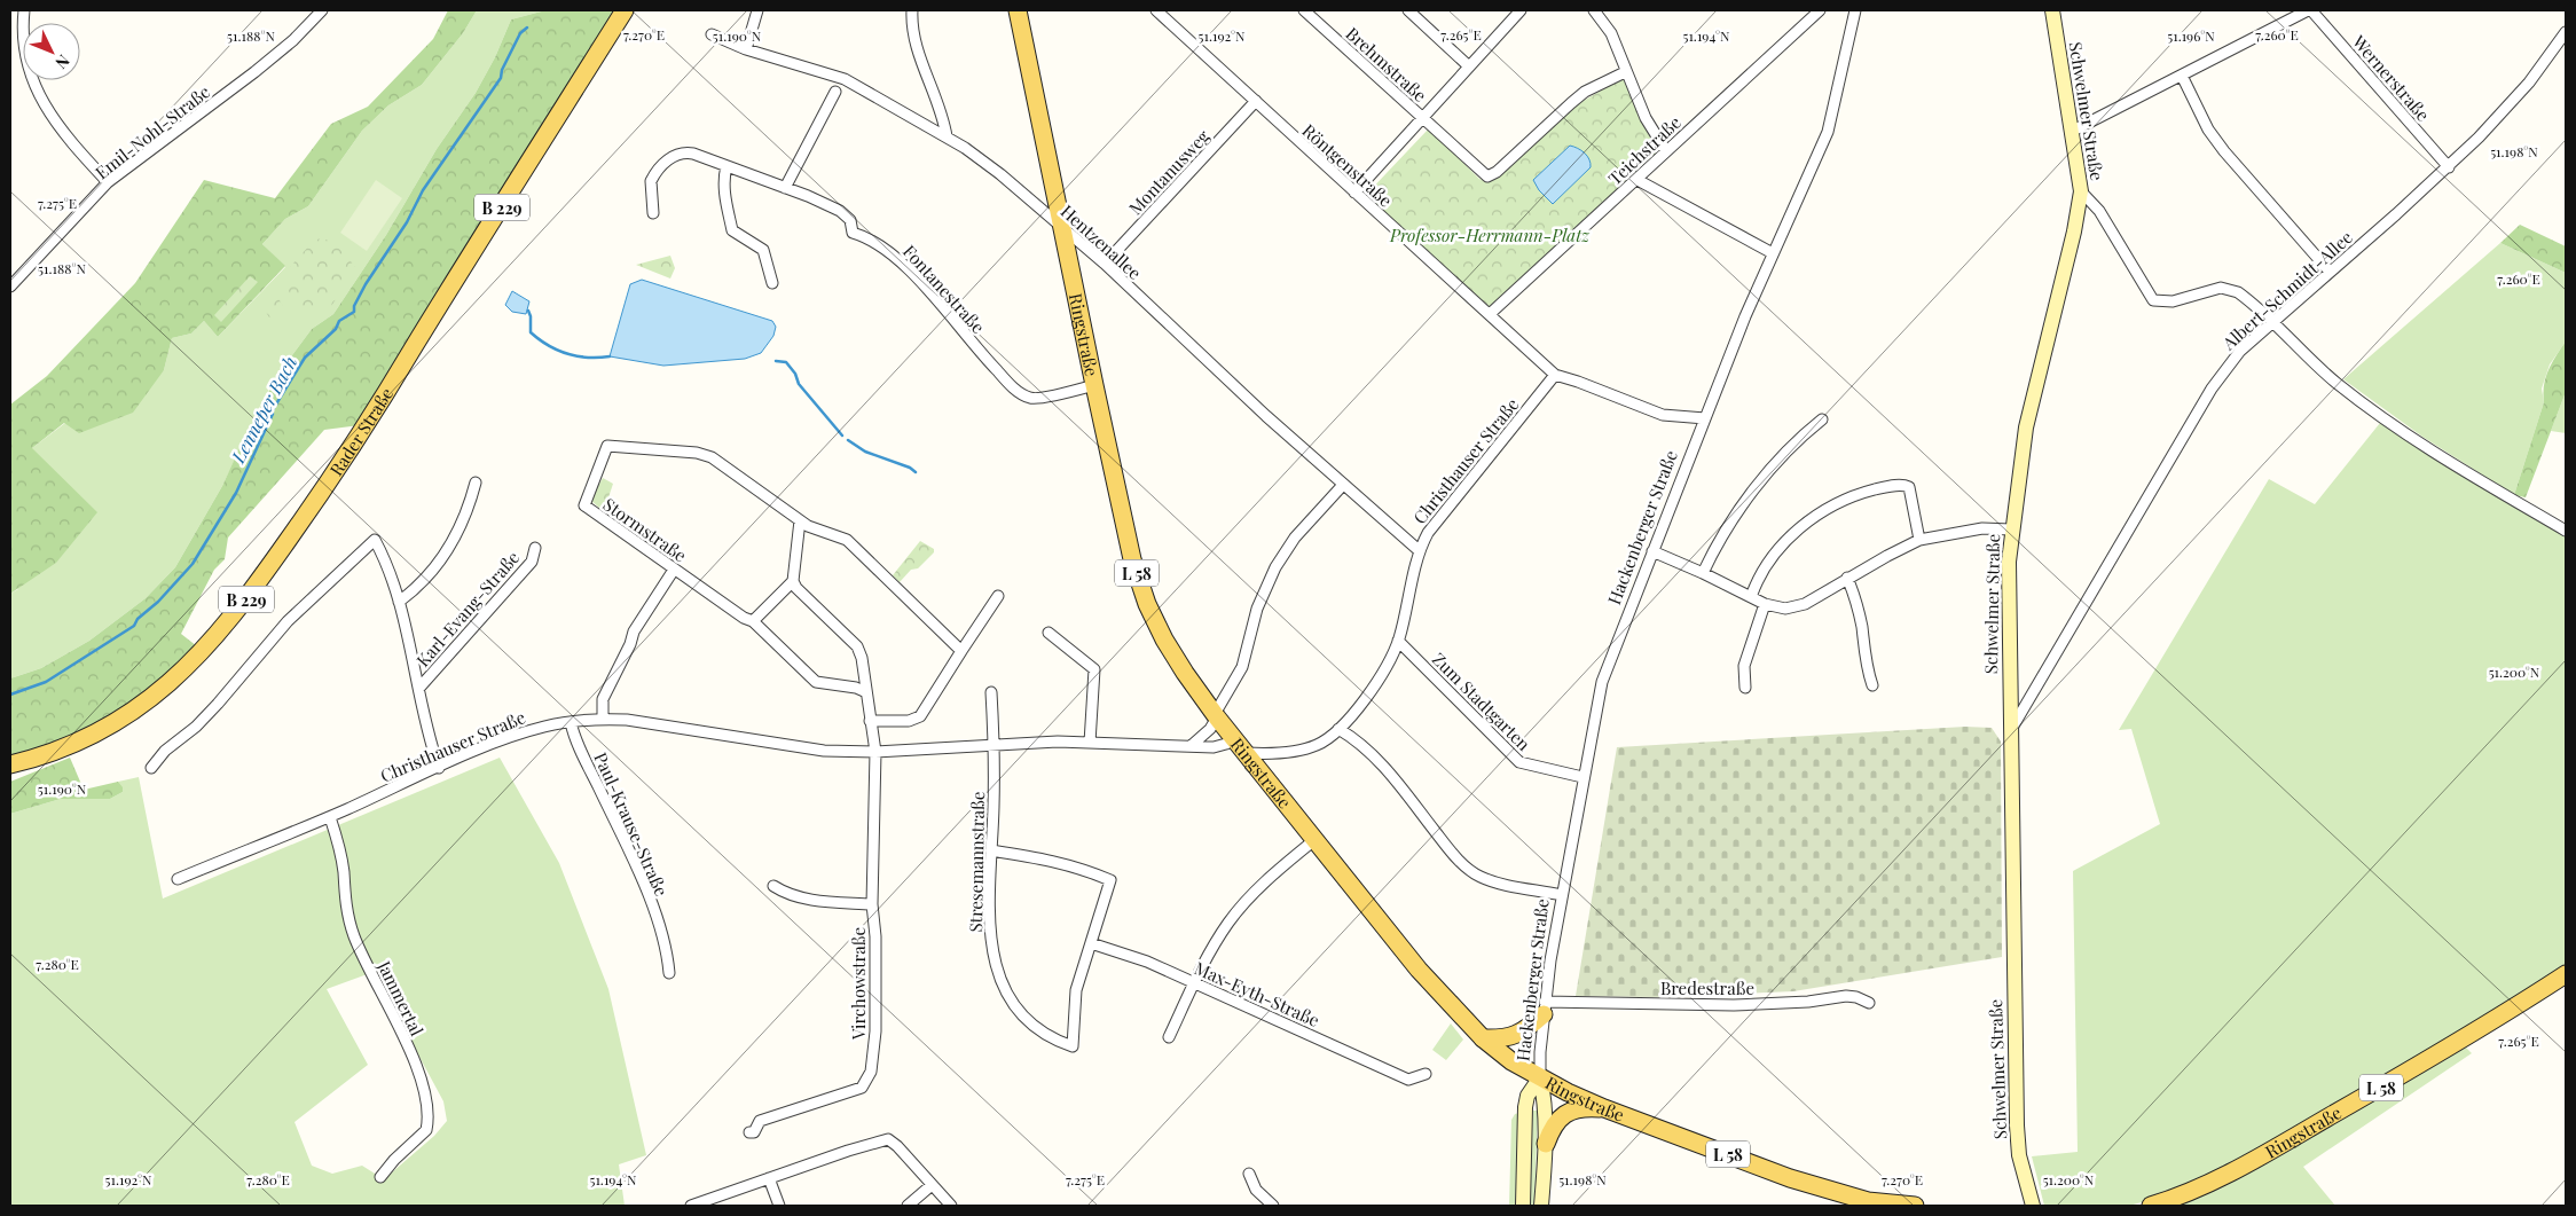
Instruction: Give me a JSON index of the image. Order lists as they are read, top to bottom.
{
  "streets": {
    "main road": [
      "B 229",
      "Ringstraße",
      "Rader Straße",
      "L 58"
    ],
    "street": [
      "Brehmstraße",
      "Wernerstraße",
      "Schwelmer Straße",
      "Emil-Nohl-Straße",
      "Teichstraße",
      "Röntgenstraße",
      "Montanusweg",
      "Hentzenallee",
      "Fontanestraße",
      "Albert-Schmidt-Allee",
      "Christhauser Straße",
      "Hackenberger Straße",
      "Stormstraße",
      "Karl-Evang-Straße",
      "Zum Stadtgarten",
      "Paul-Krause-Straße",
      "Stresemannstraße",
      "Virchowstraße",
      "Bredestraße",
      "Max-Eyth-Straße",
      "Jammertal"
    ]
  },
  "crossings": [
    ["Wernerstraße", "Albert-Schmidt-Allee"],
    ["Schwelmer Straße", "Albert-Schmidt-Allee"],
    ["Teichstraße", "Röntgenstraße"],
    ["Röntgenstraße", "Montanusweg"],
    ["Röntgenstraße", "Christhauser Straße"],
    ["Röntgenstraße", "Hackenberger Straße"],
    ["Montanusweg", "Hentzenallee"],
    ["Hentzenallee", "Ringstraße"],
    ["Hentzenallee", "Christhauser Straße"],
    ["Fontanestraße", "Ringstraße"],
    ["Ringstraße", "Christhauser Straße"],
    ["Ringstraße", "Hackenberger Straße"],
    ["Christhauser Straße", "Karl-Evang-Straße"],
    ["Christhauser Straße", "Zum Stadtgarten"],
    ["Christhauser Straße", "Paul-Krause-Straße"],
    ["Christhauser Straße", "Stresemannstraße"],
    ["Christhauser Straße", "Virchowstraße"],
    ["Christhauser Straße", "Jammertal"],
    ["Hackenberger Straße", "Zum Stadtgarten"],
    ["Hackenberger Straße", "Bredestraße"],
    ["Stresemannstraße", "Max-Eyth-Straße"]
  ],
  "water": ["Lenneper Bach"],
  "parks": ["Professor-Herrmann-Platz"],
  "north": "bottom right",
  "coordinates": [
    "7.270°E",
    "7.265°E",
    "7.260°E",
    "51.190°N",
    "51.188°N",
    "51.192°N",
    "51.194°N",
    "51.196°N",
    "51.198°N",
    "7.275°E",
    "51.200°N",
    "7.280°E"
  ]
}
